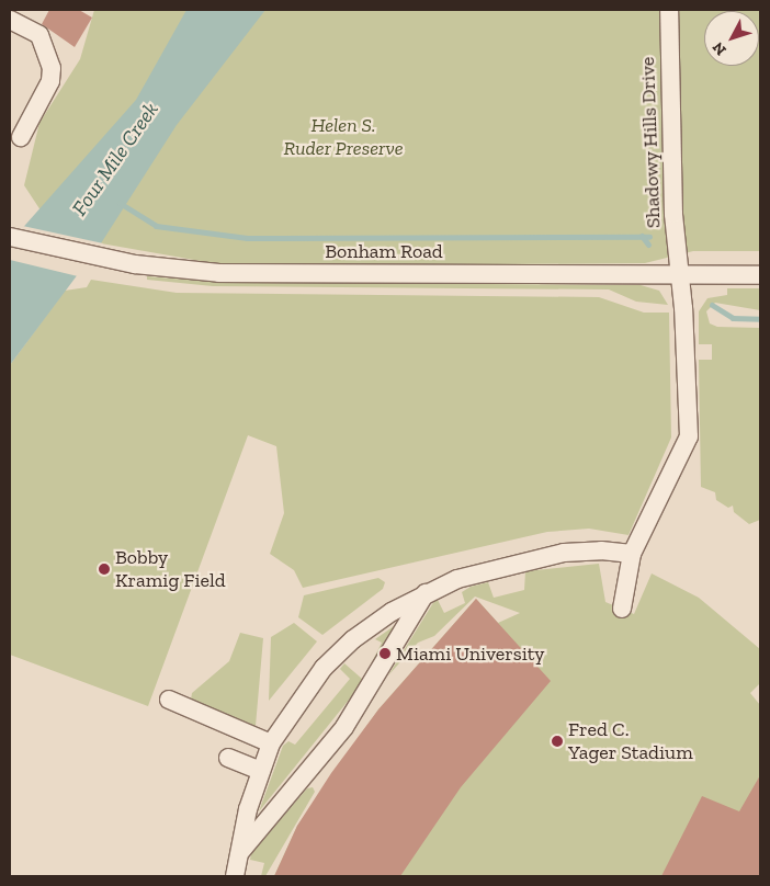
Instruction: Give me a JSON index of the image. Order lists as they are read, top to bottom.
{
  "streets": {
    "street": ["Shadowy Hills Drive", "Bonham Road"]
  },
  "crossings": [
    ["Shadowy Hills Drive", "Bonham Road"]
  ],
  "water": ["Four Mile Creek"],
  "parks": ["Helen S. Ruder Preserve"],
  "places": ["Bobby Kramig Field", "Miami University", "Fred C. Yager Stadium"],
  "north": "bottom left"
}
